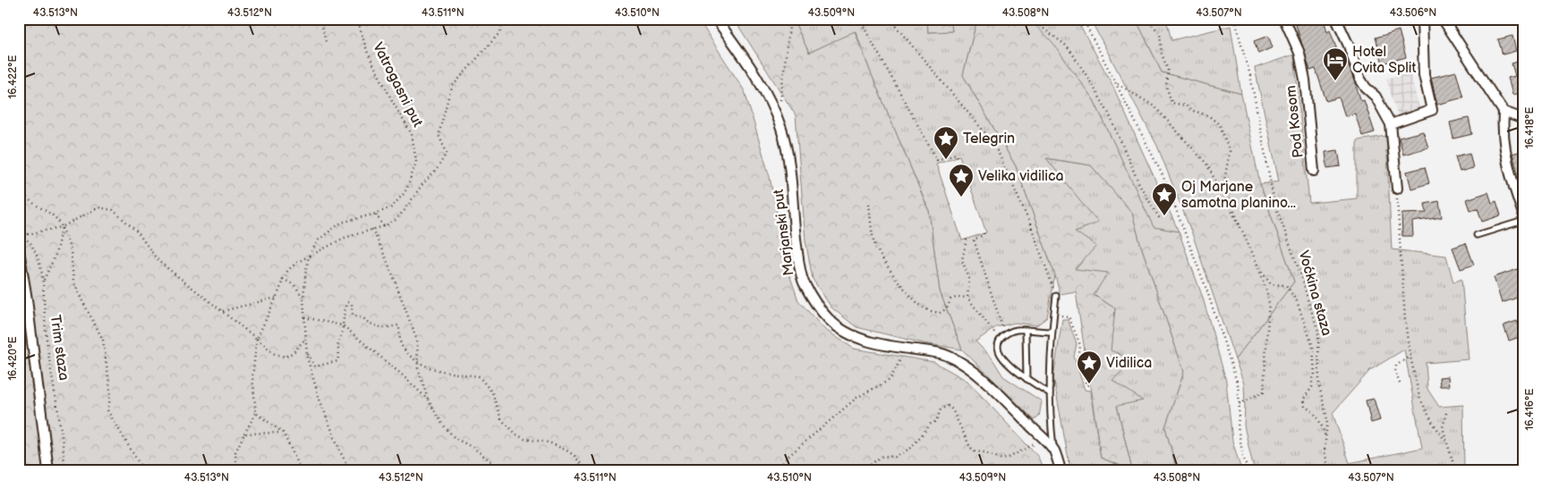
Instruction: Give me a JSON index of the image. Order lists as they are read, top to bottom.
{
  "streets": {
    "street": ["Pod Kosom", "Marjanski put"],
    "path": ["Vatrogasni put", "Voćkina staza", "Trim staza"]
  },
  "places": {
    "hotel": ["Hotel Cvita Split"],
    "place": [
      "Telegrin",
      "Velika vidilica",
      "Oj Marjane samotna planino...",
      "Vidilica"
    ]
  },
  "coordinates": [
    "43.513°N",
    "43.512°N",
    "43.511°N",
    "43.510°N",
    "43.509°N",
    "43.508°N",
    "43.507°N",
    "43.506°N",
    "16.422°E",
    "16.418°E",
    "16.420°E",
    "16.416°E"
  ]
}
